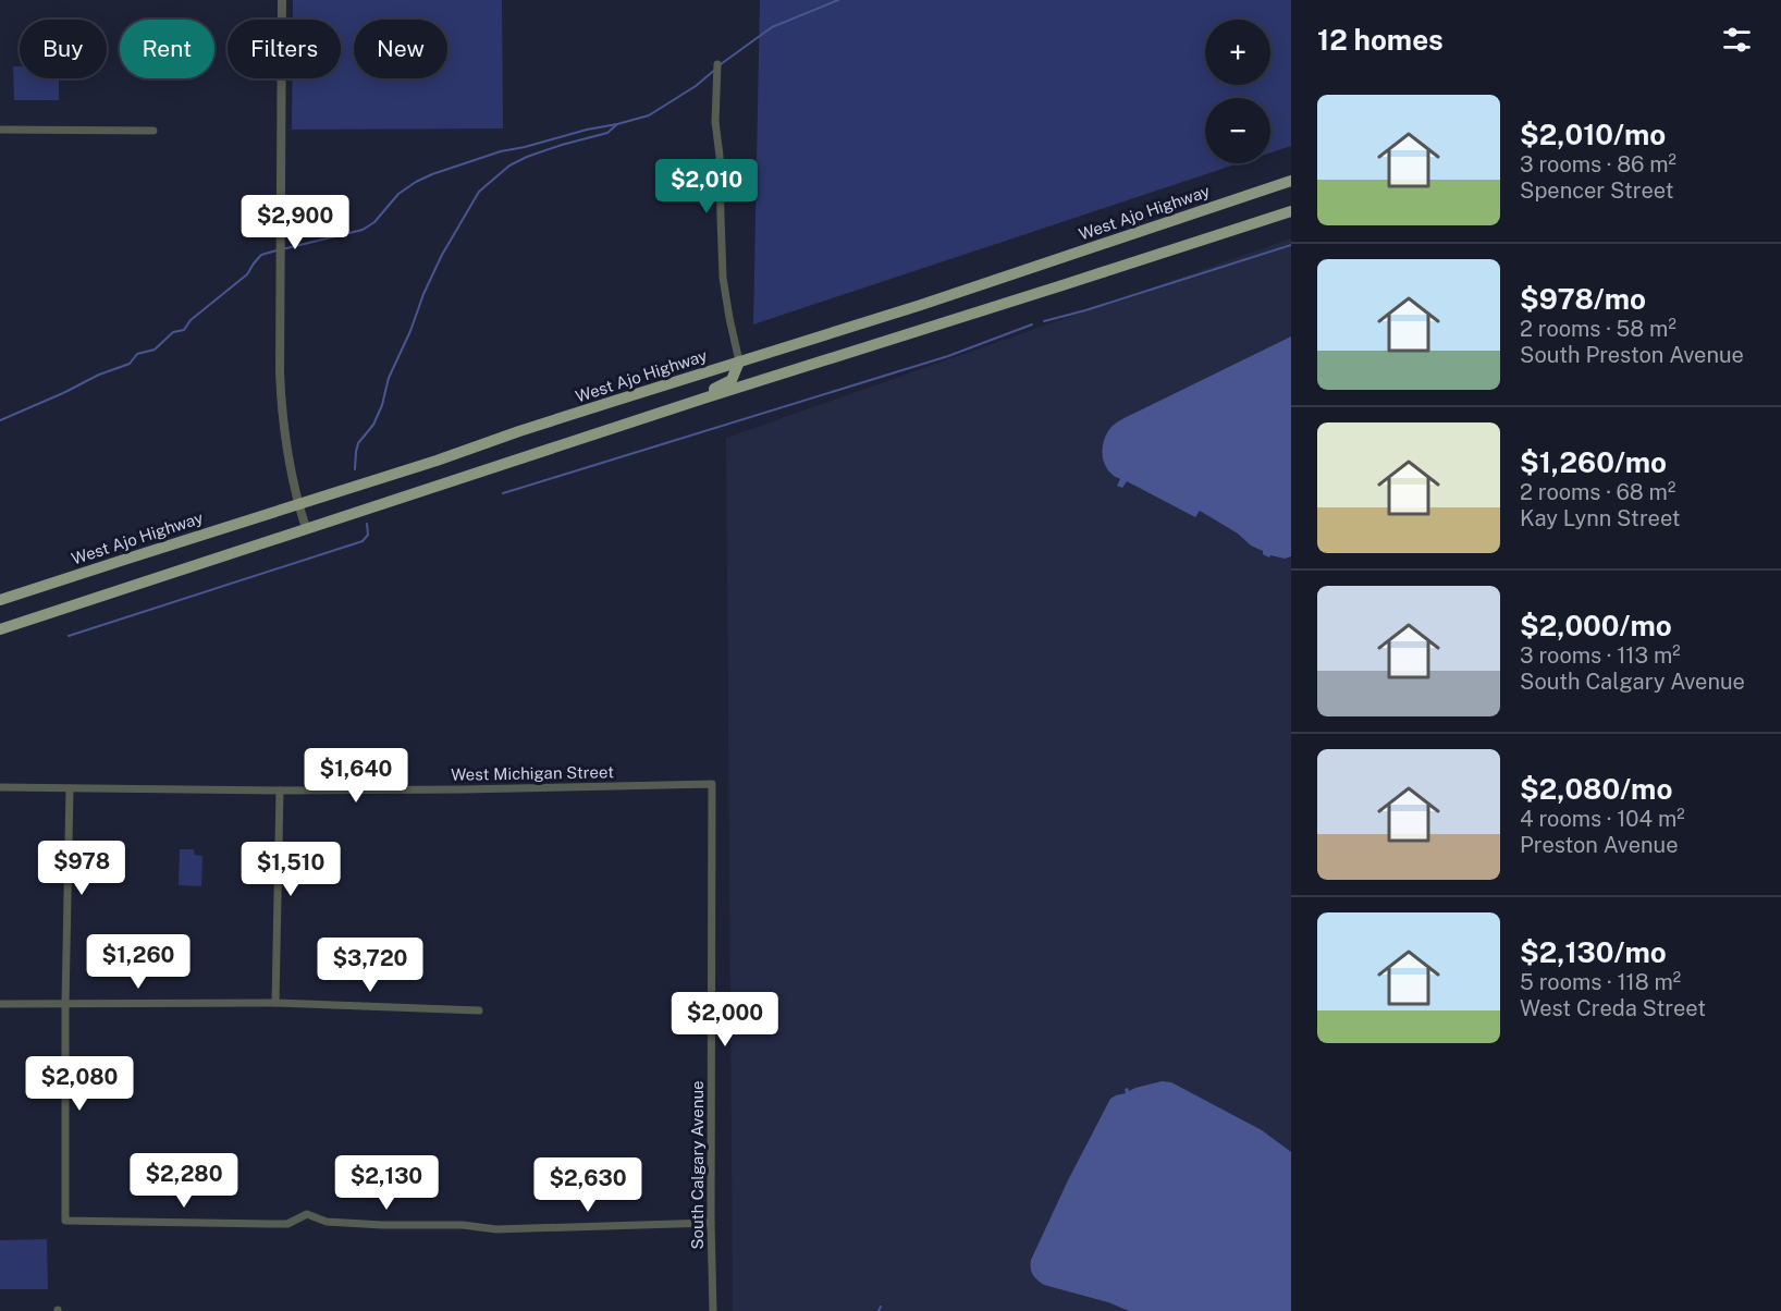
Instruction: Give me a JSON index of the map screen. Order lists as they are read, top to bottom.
{
  "streets": {
    "main road": ["West Ajo Highway"],
    "street": ["West Michigan Street", "South Calgary Avenue"]
  },
  "crossings": [
    ["West Michigan Street", "South Calgary Avenue"]
  ],
  "page": {
    "heading": "12 homes",
    "map_buttons": ["+", "−"],
    "chip": [
      "Buy",
      "Rent",
      "Filters",
      "New"
    ],
    "list": [
      {
        "name": "$2,010/mo",
        "note": "3 rooms · 86 m² · Spencer Street"
      },
      {
        "name": "$978/mo",
        "note": "2 rooms · 58 m² · South Preston Avenue"
      },
      {
        "name": "$1,260/mo",
        "note": "2 rooms · 68 m² · Kay Lynn Street"
      },
      {
        "name": "$2,000/mo",
        "note": "3 rooms · 113 m² · South Calgary Avenue"
      },
      {
        "name": "$2,080/mo",
        "note": "4 rooms · 104 m² · Preston Avenue"
      },
      {
        "name": "$2,130/mo",
        "note": "5 rooms · 118 m² · West Creda Street"
      }
    ],
    "price": [
      "$2,010",
      "$2,900",
      "$1,640",
      "$978",
      "$1,510",
      "$1,260",
      "$3,720",
      "$2,000",
      "$2,080",
      "$2,280",
      "$2,130",
      "$2,630"
    ]
  }
}
